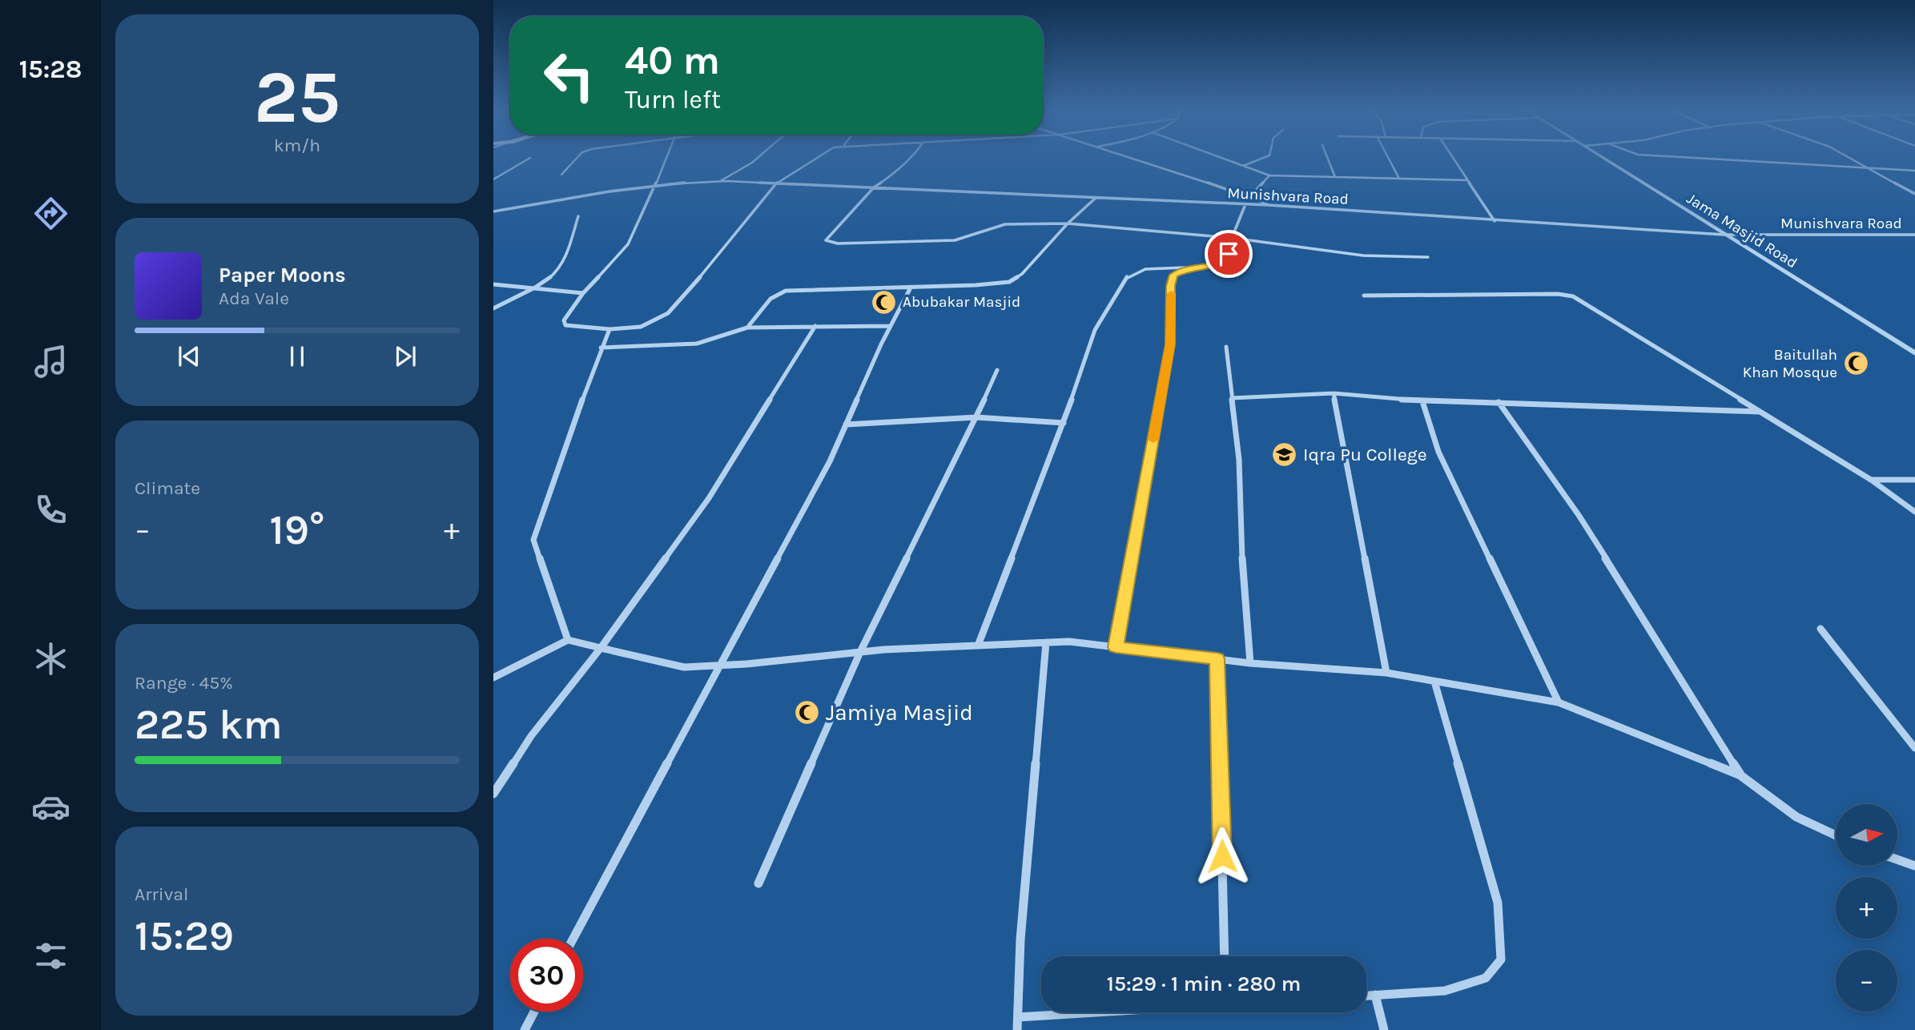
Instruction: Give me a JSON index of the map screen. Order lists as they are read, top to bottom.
{
  "streets": {
    "street": ["Munishvara Road", "Jama Masjid Road"]
  },
  "crossings": [
    ["Munishvara Road", "Jama Masjid Road"]
  ],
  "places": {
    "mosque": ["Abubakar Masjid", "Baitullah Khan Mosque", "Jamiya Masjid"],
    "school or university": ["Iqra Pu College"]
  },
  "north": "right",
  "page": {
    "tabs": "15:28",
    "tile": [
      ["25", "km/h"],
      "Climate",
      ["Range · 45%", "225 km"],
      ["Arrival", "15:29"]
    ],
    "turn": ["40 m", "Turn left"],
    "song": ["Paper Moons", "Ada Vale"],
    "heat": ["−", "19°", "+"],
    "map_buttons": ["+", "−"],
    "limit": "30",
    "trip": "15:29 · 1 min · 280 m"
  }
}
